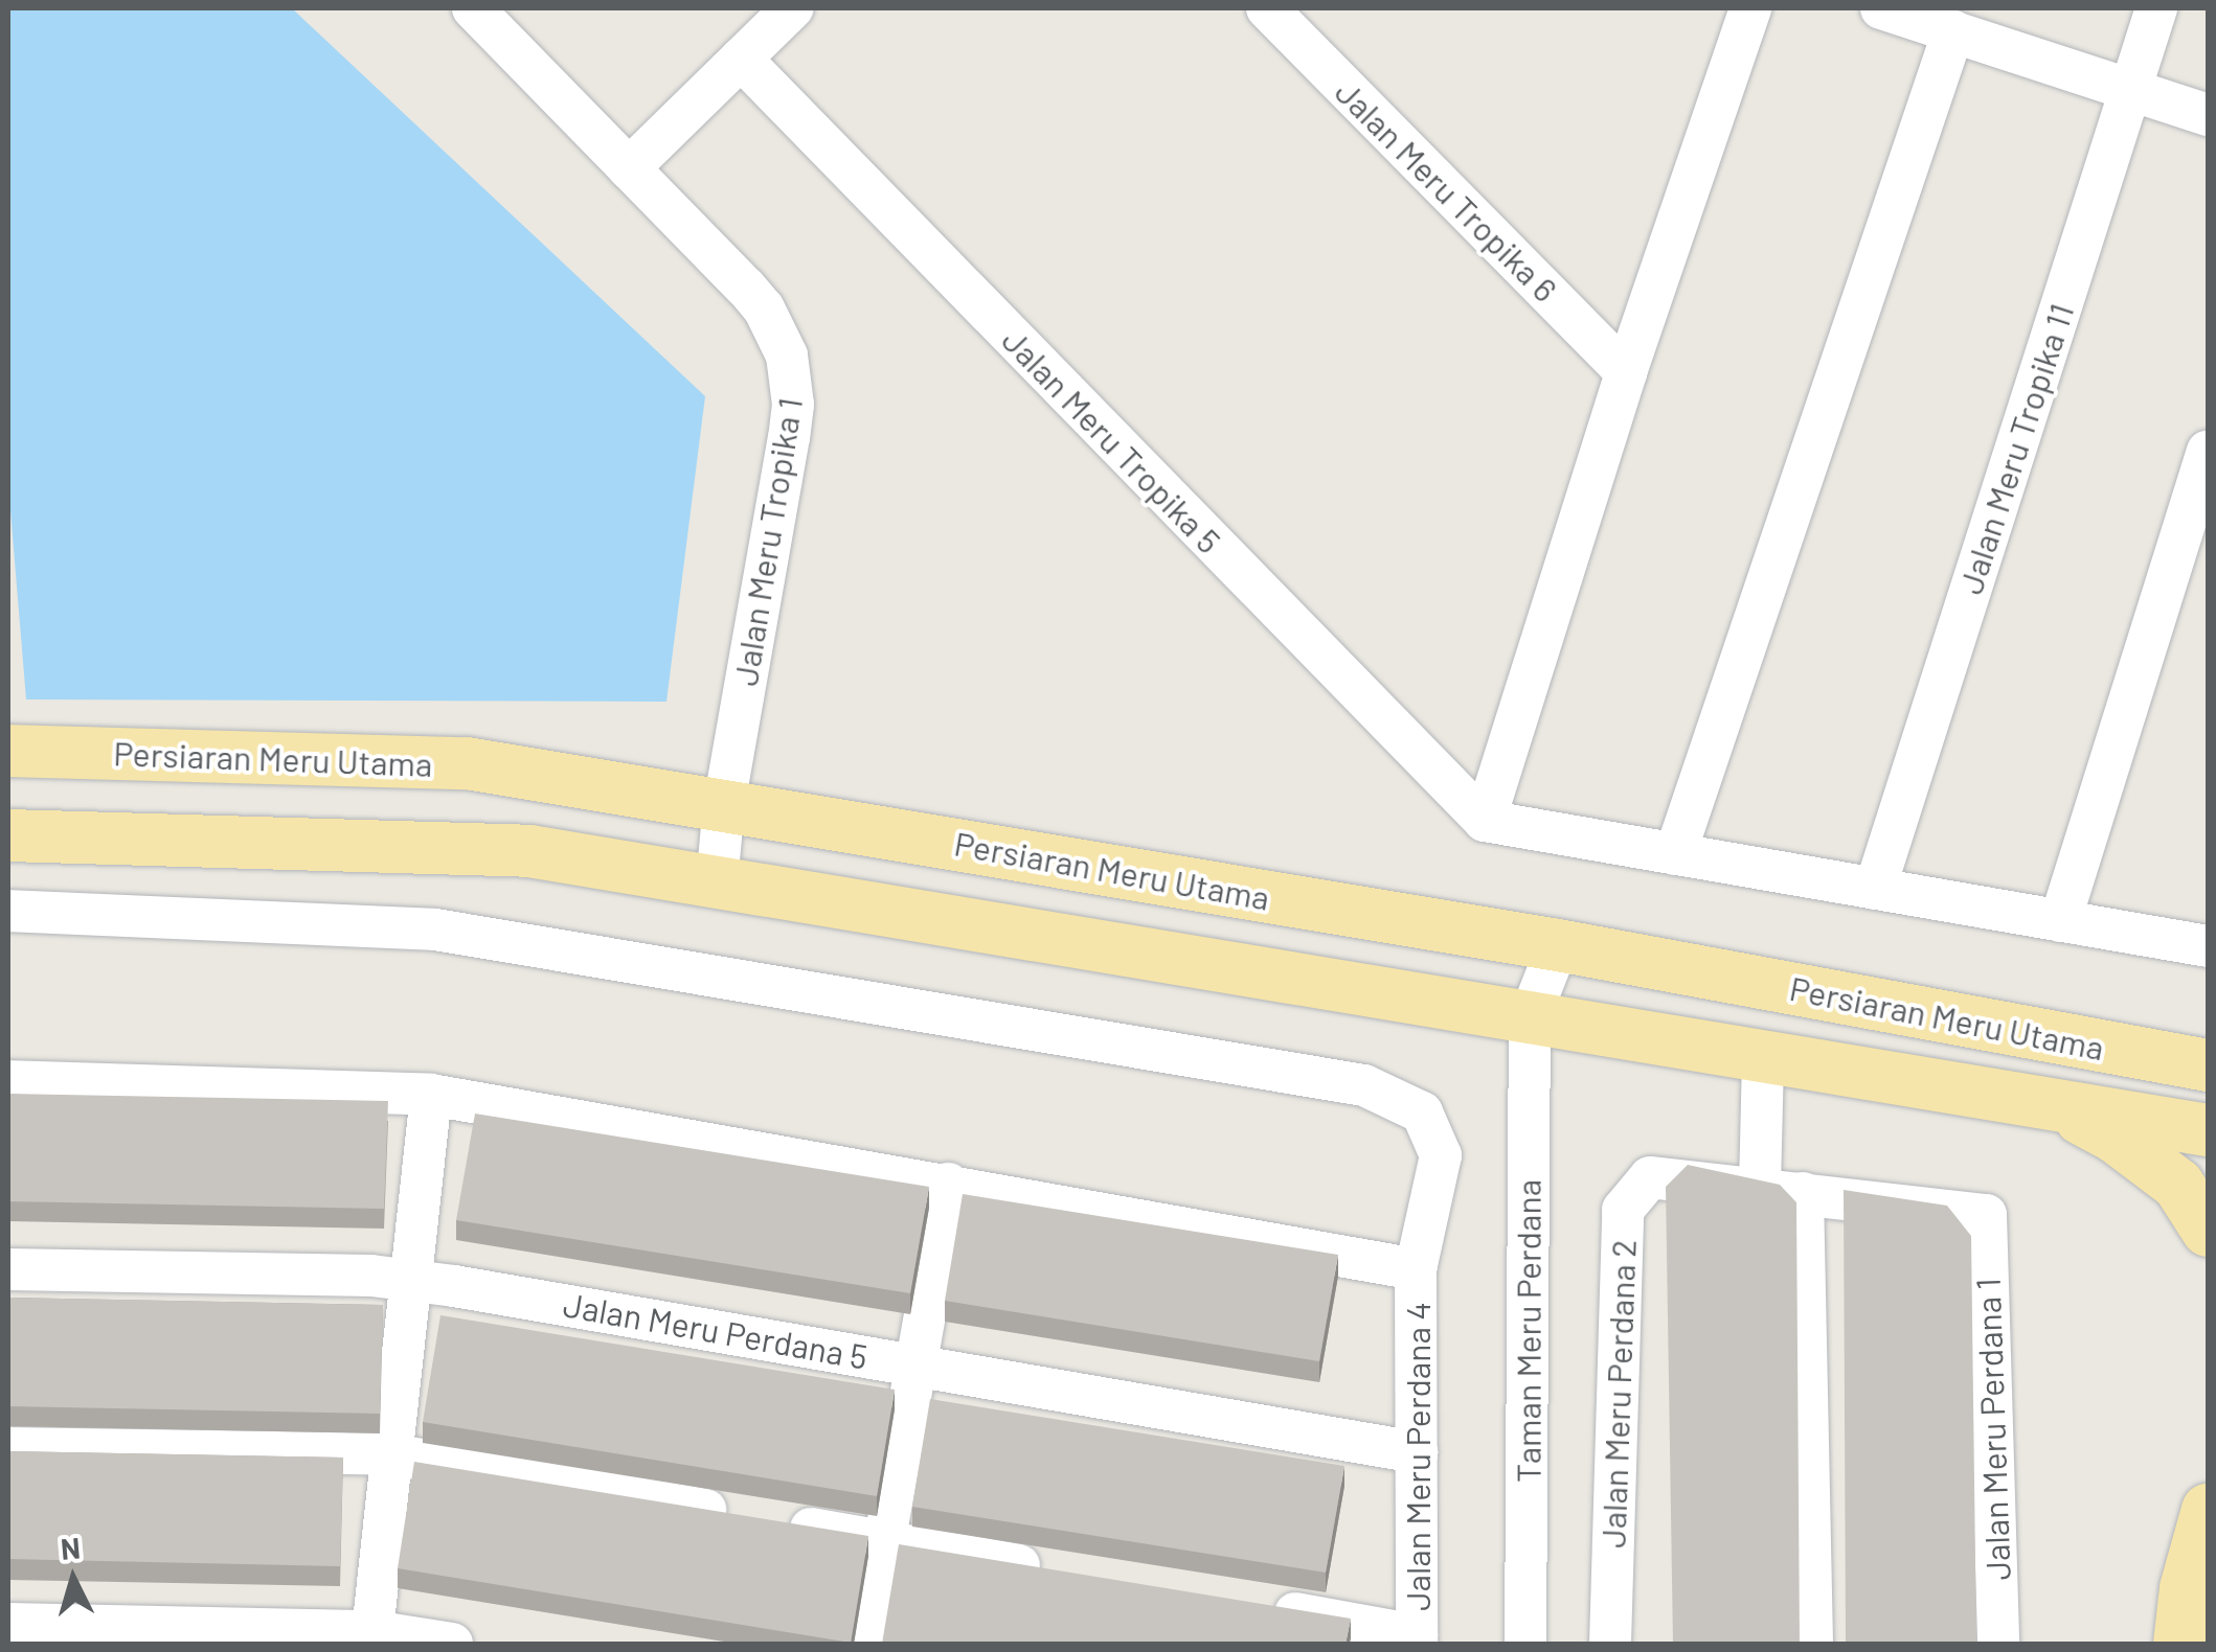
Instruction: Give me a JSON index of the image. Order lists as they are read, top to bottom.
{
  "streets": {
    "main road": ["Persiaran Meru Utama"],
    "street": [
      "Jalan Meru Tropika 6",
      "Jalan Meru Tropika 5",
      "Jalan Meru Tropika 11",
      "Jalan Meru Tropika 1",
      "Jalan Meru Perdana 5",
      "Taman Meru Perdana",
      "Jalan Meru Perdana 2",
      "Jalan Meru Perdana 1",
      "Jalan Meru Perdana 4"
    ]
  },
  "crossings": [
    ["Jalan Meru Tropika 1", "Persiaran Meru Utama"],
    ["Persiaran Meru Utama", "Taman Meru Perdana"],
    ["Jalan Meru Perdana 5", "Jalan Meru Perdana 4"],
    ["Jalan Meru Perdana 2", "Jalan Meru Perdana 1"]
  ],
  "north": "top"
}
